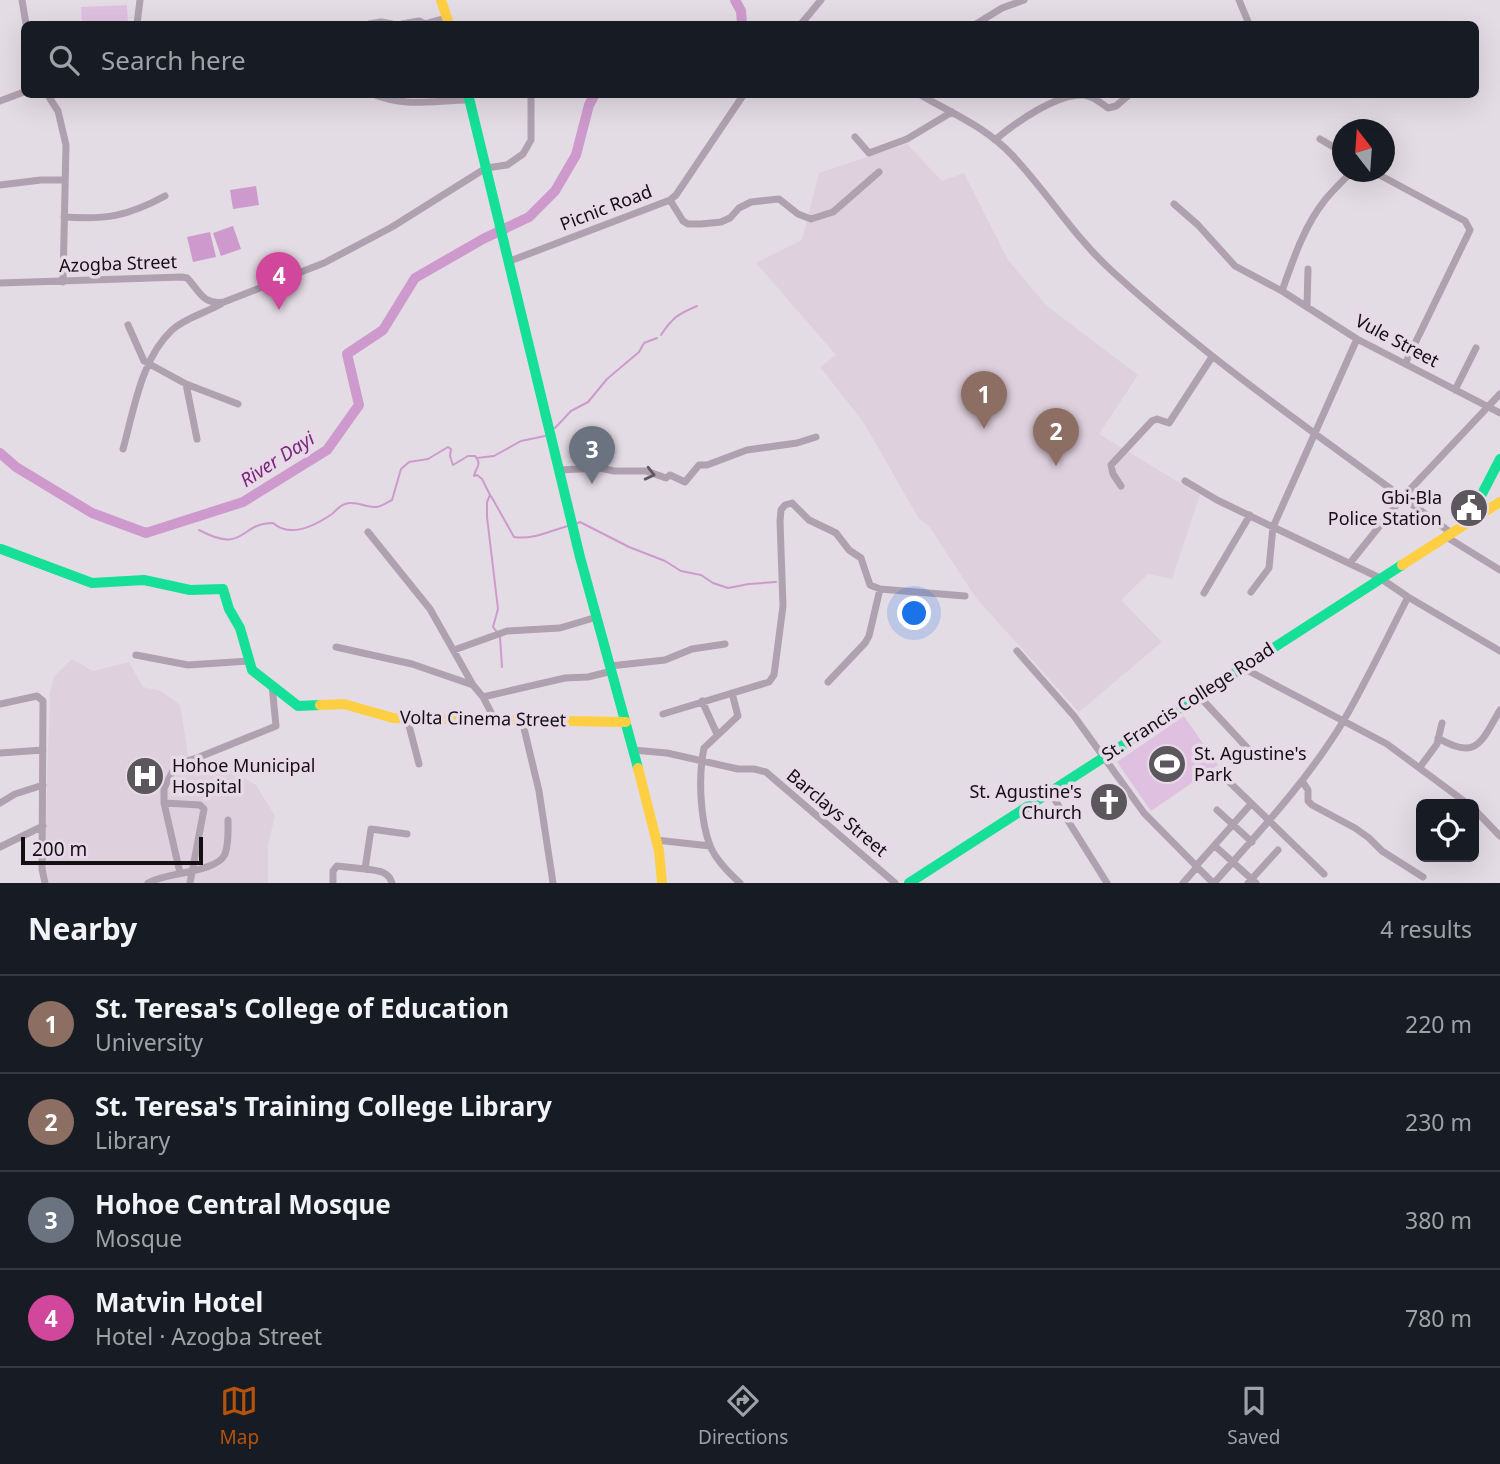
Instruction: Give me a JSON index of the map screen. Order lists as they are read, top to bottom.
{
  "streets": {
    "main road": ["St. Francis College Road", "Volta Cinema Street"],
    "street": [
      "Picnic Road",
      "Azogba Street",
      "Vule Street",
      "Barclays Street"
    ]
  },
  "water": ["River Dayi"],
  "places": {
    "public building": ["Gbi-Bla Police Station"],
    "sports": ["St. Agustine's Park"],
    "hospital": ["Hohoe Municipal Hospital"],
    "church": ["St. Agustine's Church"]
  },
  "scale_bar": "200 m",
  "north": "top",
  "page": {
    "search": "Search here",
    "pins": [
      "4",
      "1",
      "2",
      "3"
    ],
    "scale": "200 m",
    "heading": ["Nearby", "4 results"],
    "list": [
      {
        "mark": "1",
        "name": "St. Teresa's College of Education",
        "note": "University",
        "value": "220 m"
      },
      {
        "mark": "2",
        "name": "St. Teresa's Training College Library",
        "note": "Library",
        "value": "230 m"
      },
      {
        "mark": "3",
        "name": "Hohoe Central Mosque",
        "note": "Mosque",
        "value": "380 m"
      },
      {
        "mark": "4",
        "name": "Matvin Hotel",
        "note": "Hotel · Azogba Street",
        "value": "780 m"
      }
    ],
    "nav": ["Map", "Directions", "Saved"]
  }
}
